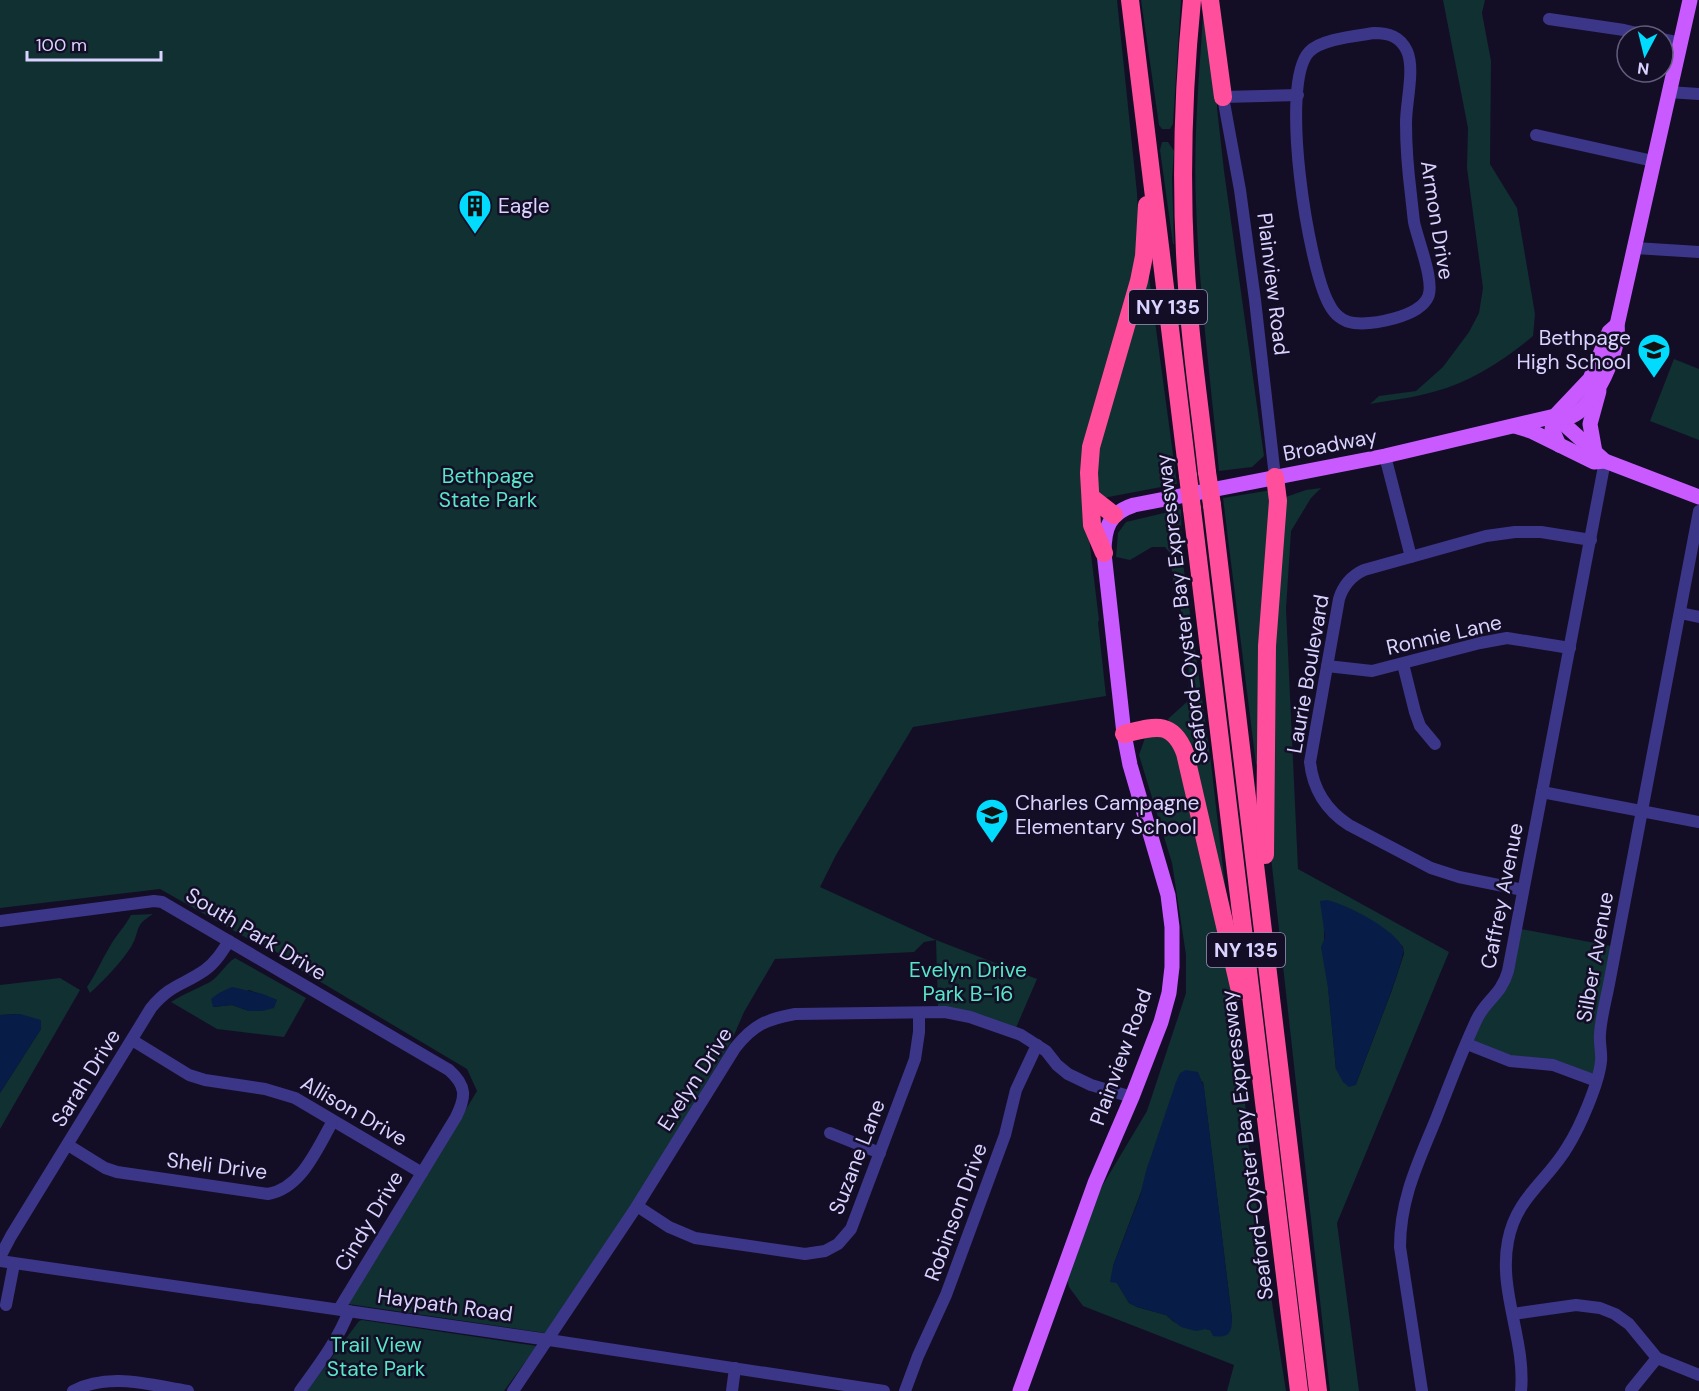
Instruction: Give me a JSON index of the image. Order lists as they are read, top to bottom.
{
  "streets": {
    "highway": ["NY 135", "Seaford-Oyster Bay Expressway"],
    "main road": ["Plainview Road", "Broadway"],
    "street": [
      "Armon Drive",
      "Ronnie Lane",
      "Laurie Boulevard",
      "Caffrey Avenue",
      "South Park Drive",
      "Silber Avenue",
      "Sarah Drive",
      "Evelyn Drive",
      "Allison Drive",
      "Suzane Lane",
      "Sheli Drive",
      "Robinson Drive",
      "Cindy Drive",
      "Haypath Road"
    ]
  },
  "crossings": [
    ["Plainview Road", "Broadway"],
    ["Plainview Road", "Evelyn Drive"],
    ["Ronnie Lane", "Laurie Boulevard"],
    ["Ronnie Lane", "Caffrey Avenue"],
    ["Laurie Boulevard", "Caffrey Avenue"],
    ["South Park Drive", "Sarah Drive"],
    ["South Park Drive", "Cindy Drive"],
    ["Sarah Drive", "Allison Drive"],
    ["Sarah Drive", "Sheli Drive"],
    ["Sarah Drive", "Haypath Road"],
    ["Evelyn Drive", "Suzane Lane"],
    ["Evelyn Drive", "Robinson Drive"],
    ["Evelyn Drive", "Haypath Road"],
    ["Allison Drive", "Sheli Drive"],
    ["Allison Drive", "Cindy Drive"],
    ["Cindy Drive", "Haypath Road"]
  ],
  "parks": ["Bethpage State Park", "Evelyn Drive Park B-16", "Trail View State Park"],
  "places": {
    "building": ["Eagle"],
    "school or university": ["Bethpage High School", "Charles Campagne Elementary School"]
  },
  "scale_bar": "100 m",
  "north": "bottom"
}
